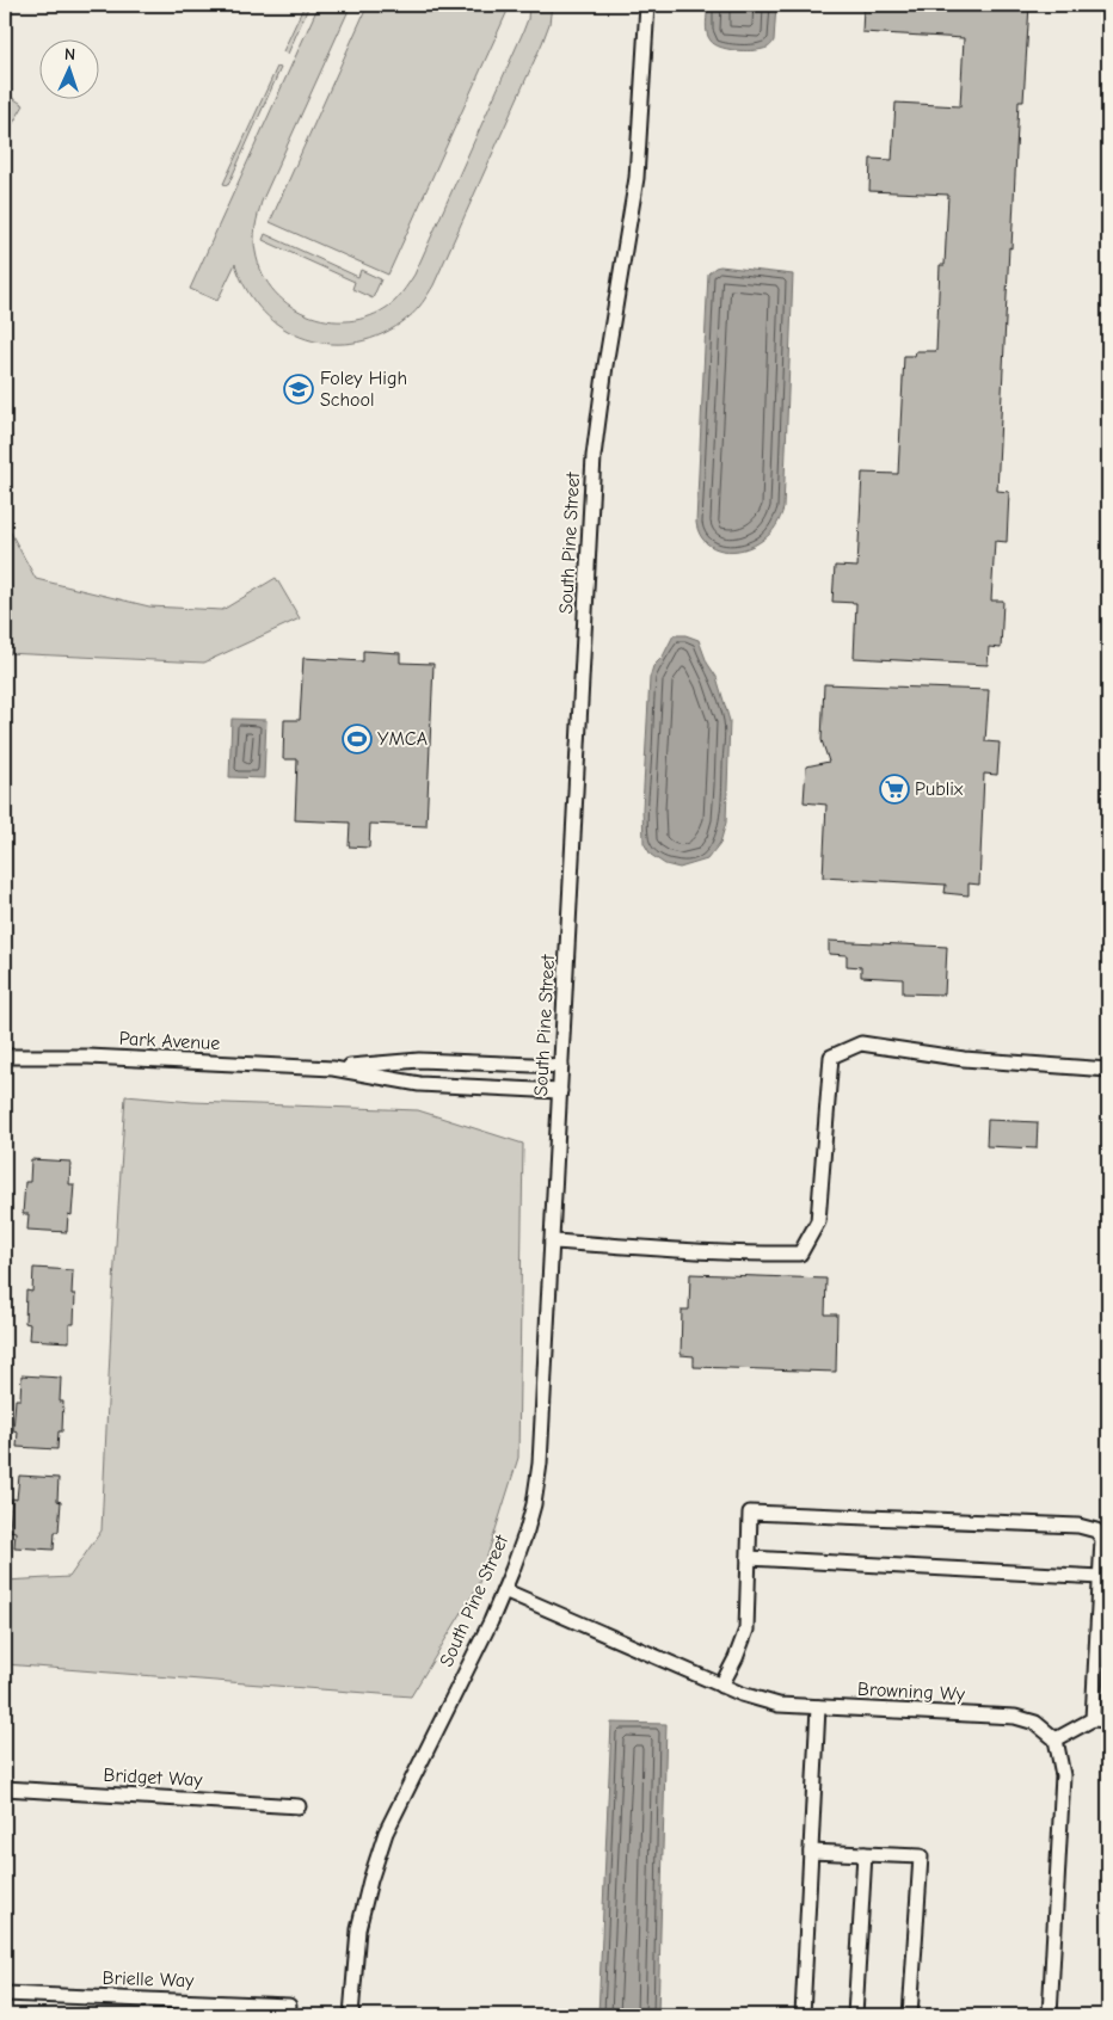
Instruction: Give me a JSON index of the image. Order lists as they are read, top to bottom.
{
  "streets": {
    "street": [
      "South Pine Street",
      "Park Avenue",
      "Browning Wy",
      "Bridget Way",
      "Brielle Way"
    ]
  },
  "crossings": [
    ["South Pine Street", "Park Avenue"],
    ["South Pine Street", "Browning Wy"]
  ],
  "places": {
    "school or university": ["Foley High School"],
    "sports": ["YMCA"],
    "supermarket": ["Publix"]
  },
  "north": "top"
}
